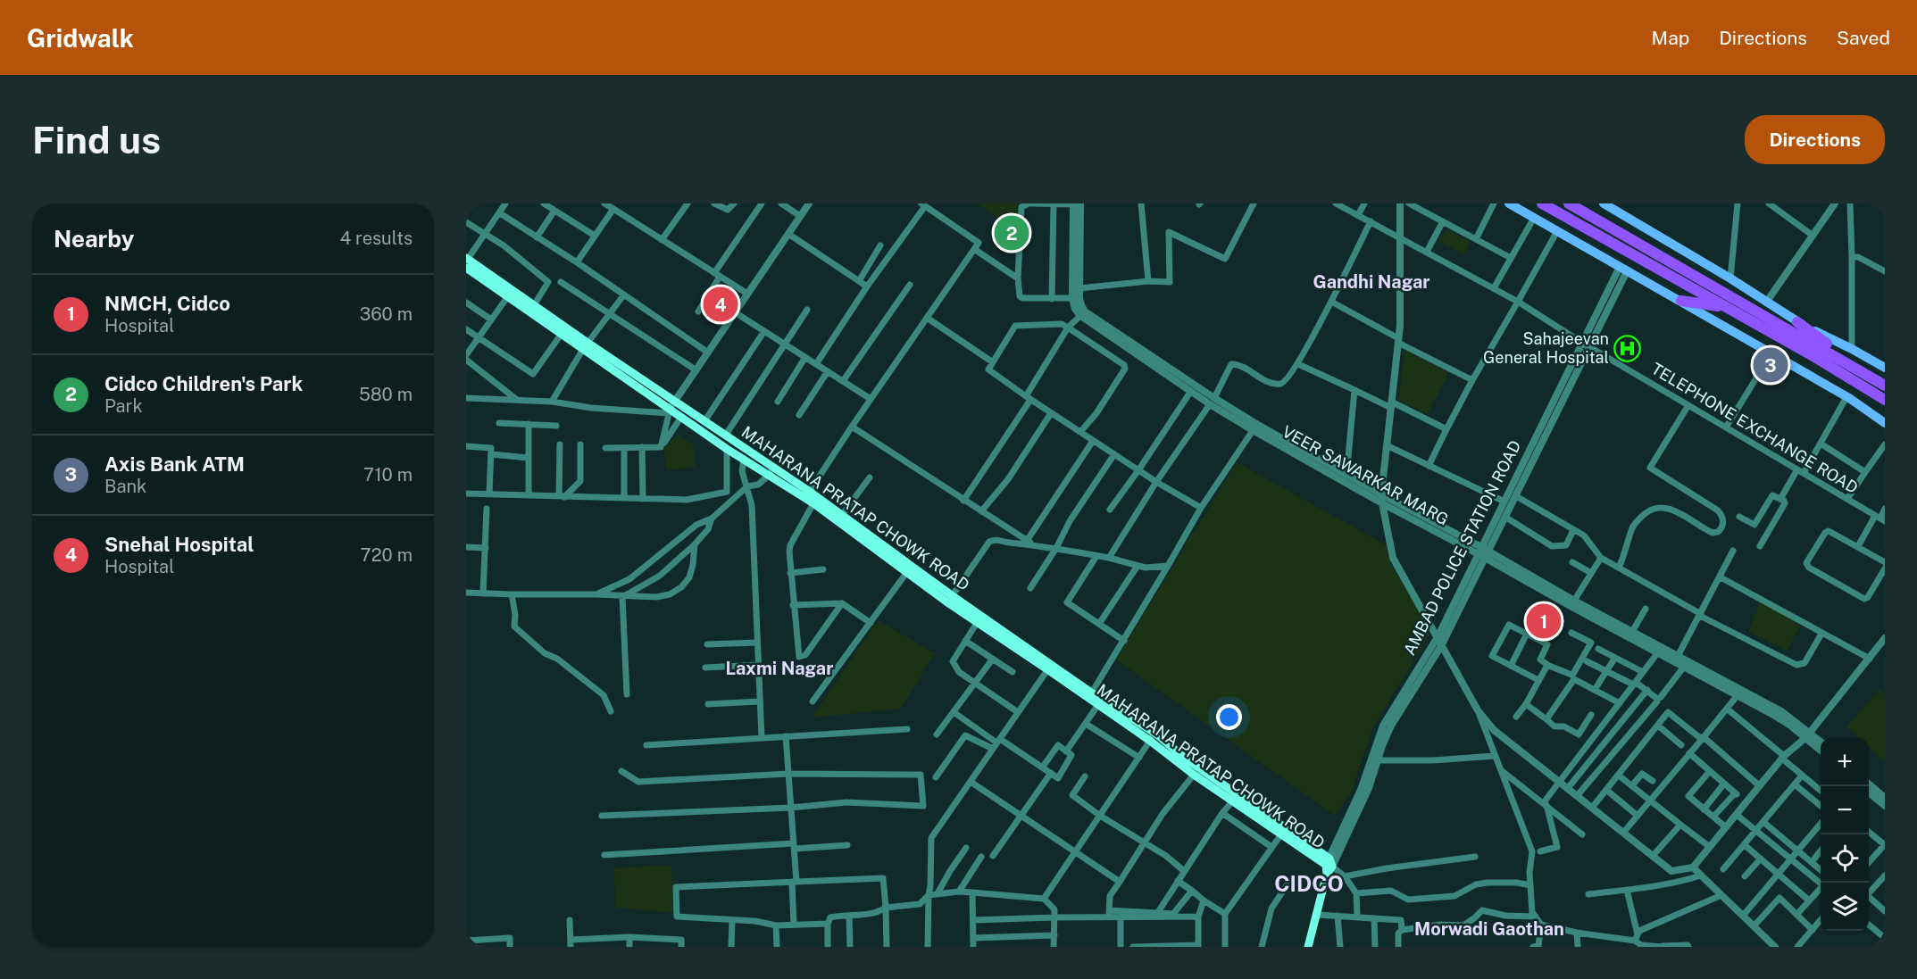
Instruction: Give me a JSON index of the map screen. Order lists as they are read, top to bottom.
{
  "streets": {
    "main road": ["MAHARANA PRATAP CHOWK ROAD", "AMBAD POLICE STATION ROAD"],
    "street": ["TELEPHONE EXCHANGE ROAD", "VEER SAWARKAR MARG"]
  },
  "crossings": [
    ["TELEPHONE EXCHANGE ROAD", "AMBAD POLICE STATION ROAD"],
    ["VEER SAWARKAR MARG", "AMBAD POLICE STATION ROAD"],
    ["MAHARANA PRATAP CHOWK ROAD", "AMBAD POLICE STATION ROAD"]
  ],
  "districts": [
    "Gandhi Nagar",
    "Laxmi Nagar",
    "CIDCO",
    "Morwadi Gaothan"
  ],
  "places": {
    "hospital": ["Sahajeevan General Hospital"]
  },
  "page": {
    "header": "Gridwalk",
    "nav": ["Map", "Directions", "Saved"],
    "buttons": "Directions",
    "title": "Find us",
    "heading": ["Nearby", "4 results"],
    "pins": [
      "2",
      "4",
      "3",
      "1"
    ],
    "list": [
      {
        "mark": "1",
        "name": "NMCH, Cidco",
        "note": "Hospital",
        "value": "360 m"
      },
      {
        "mark": "2",
        "name": "Cidco Children's Park",
        "note": "Park",
        "value": "580 m"
      },
      {
        "mark": "3",
        "name": "Axis Bank ATM",
        "note": "Bank",
        "value": "710 m"
      },
      {
        "mark": "4",
        "name": "Snehal Hospital",
        "note": "Hospital",
        "value": "720 m"
      }
    ],
    "map_buttons": ["+", "−"]
  }
}
